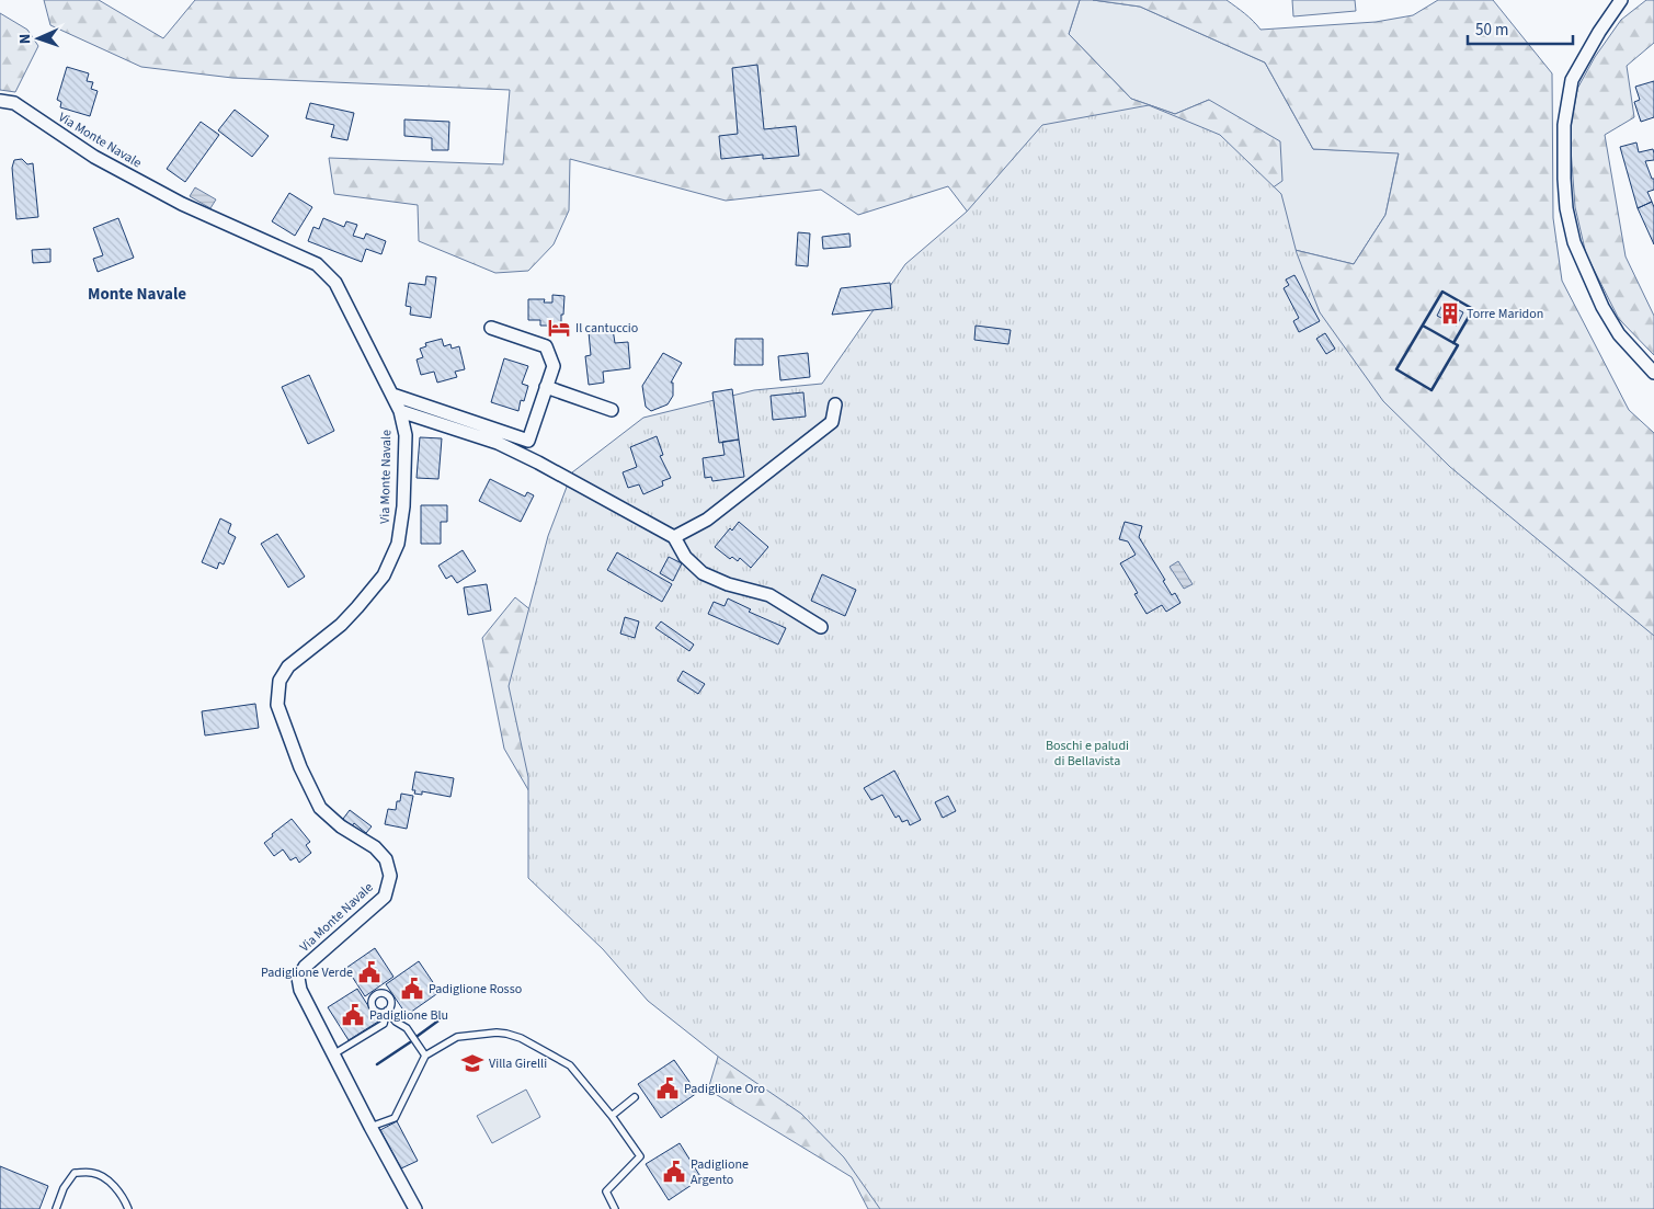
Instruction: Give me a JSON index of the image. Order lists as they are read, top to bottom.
{
  "streets": {
    "street": ["Via Monte Navale"]
  },
  "districts": ["Monte Navale"],
  "parks": ["Boschi e paludi di Bellavista"],
  "places": {
    "building": ["Torre Maridon"],
    "hotel": ["Il cantuccio"],
    "public building": [
      "Padiglione Verde",
      "Padiglione Rosso",
      "Padiglione Blu",
      "Padiglione Oro",
      "Padiglione Argento"
    ],
    "school or university": ["Villa Girelli"]
  },
  "scale_bar": "50 m",
  "north": "left"
}
